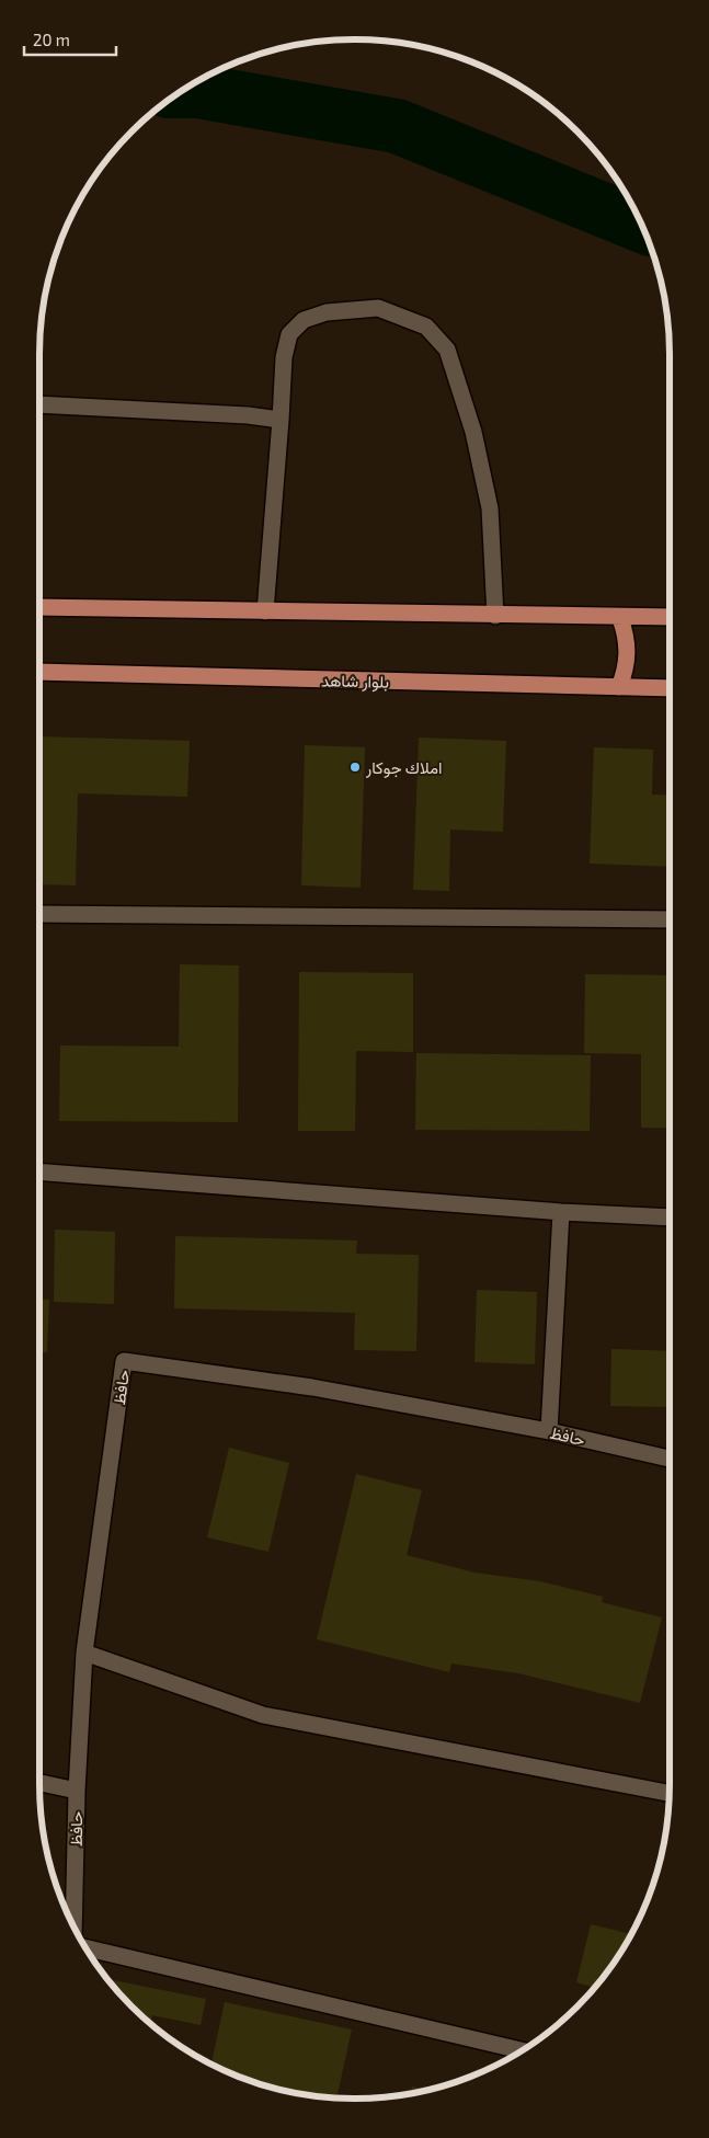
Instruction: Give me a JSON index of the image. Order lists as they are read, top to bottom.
{
  "streets": {
    "main road": ["بلوار شاهد"],
    "street": ["حافظ"]
  },
  "places": ["املاك جوكار"],
  "scale_bar": "20 m"
}
